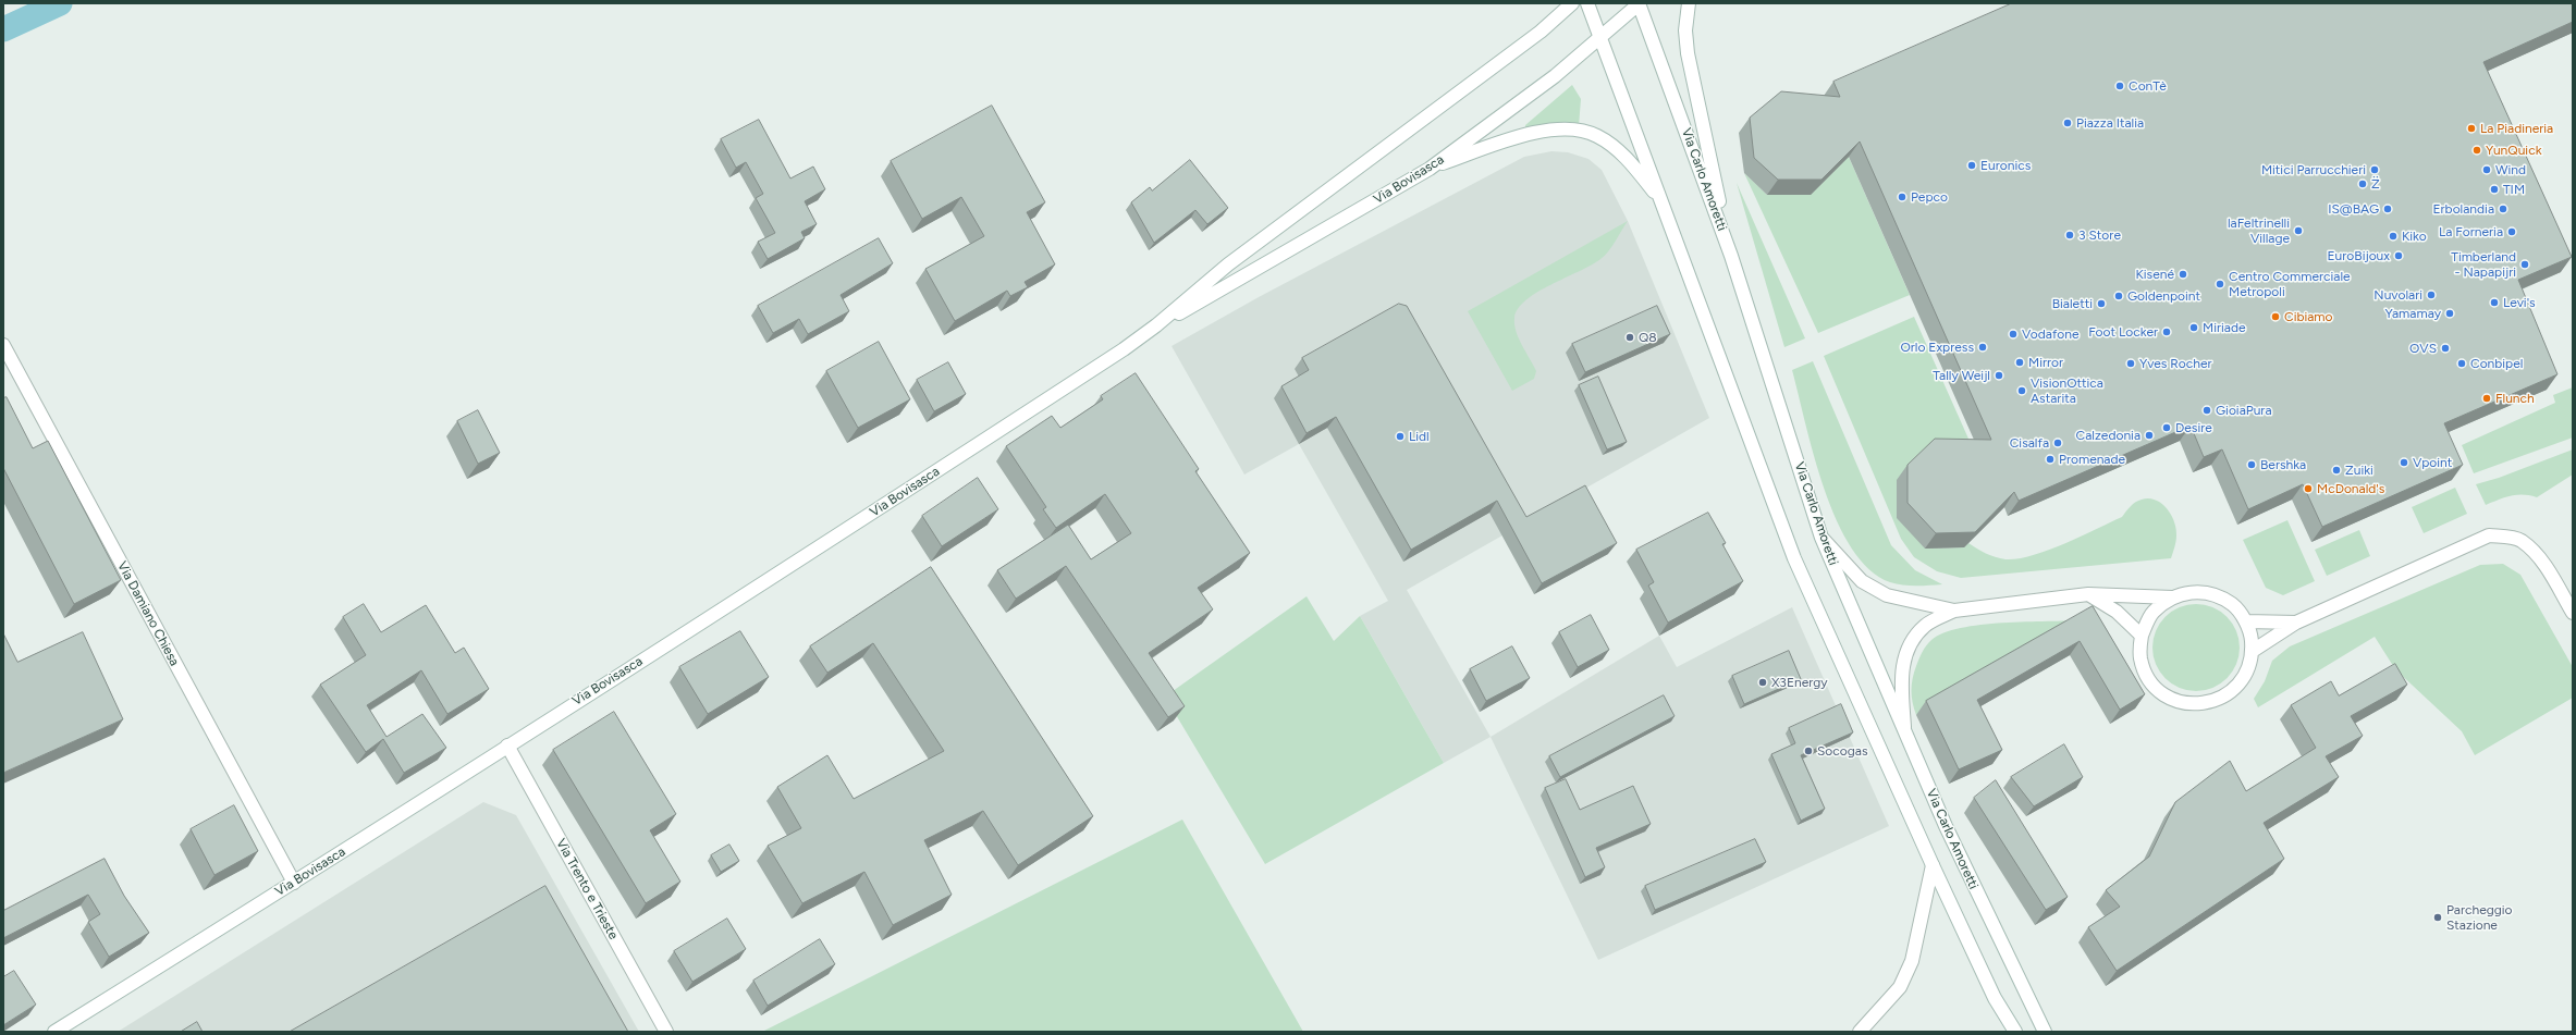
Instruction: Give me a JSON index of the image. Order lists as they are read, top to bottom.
{
  "streets": {
    "street": [
      "Via Bovisasca",
      "Via Carlo Amoretti",
      "Via Damiano Chiesa",
      "Via Trento e Trieste"
    ]
  },
  "crossings": [
    ["Via Bovisasca", "Via Carlo Amoretti"],
    ["Via Bovisasca", "Via Damiano Chiesa"],
    ["Via Bovisasca", "Via Trento e Trieste"]
  ],
  "places": [
    "ConTè",
    "Piazza Italia",
    "La Piadineria",
    "YunQuick",
    "Euronics",
    "Mitici Parrucchieri",
    "Wind",
    "Z̈",
    "TIM",
    "Pepco",
    "IS@BAG",
    "Erbolandia",
    "laFeltrinelli Village",
    "La Forneria",
    "3 Store",
    "Kiko",
    "EuroBijoux",
    "Timberland - Napapijri",
    "Kisené",
    "Centro Commerciale Metropoli",
    "Nuvolari",
    "Goldenpoint",
    "Levi's",
    "Bialetti",
    "Yamamay",
    "Cibiamo",
    "Miriade",
    "Foot Locker",
    "Vodafone",
    "Q8",
    "Orlo Express",
    "OVS",
    "Mirror",
    "Yves Rocher",
    "Conbipel",
    "Tally Weijl",
    "VisionOttica Astarita",
    "Flunch",
    "GioiaPura",
    "Desire",
    "Calzedonia",
    "Lidl",
    "Cisalfa",
    "Promenade",
    "Vpoint",
    "Bershka",
    "Zuiki",
    "McDonald's",
    "X3Energy",
    "Socogas",
    "Parcheggio Stazione"
  ]
}
